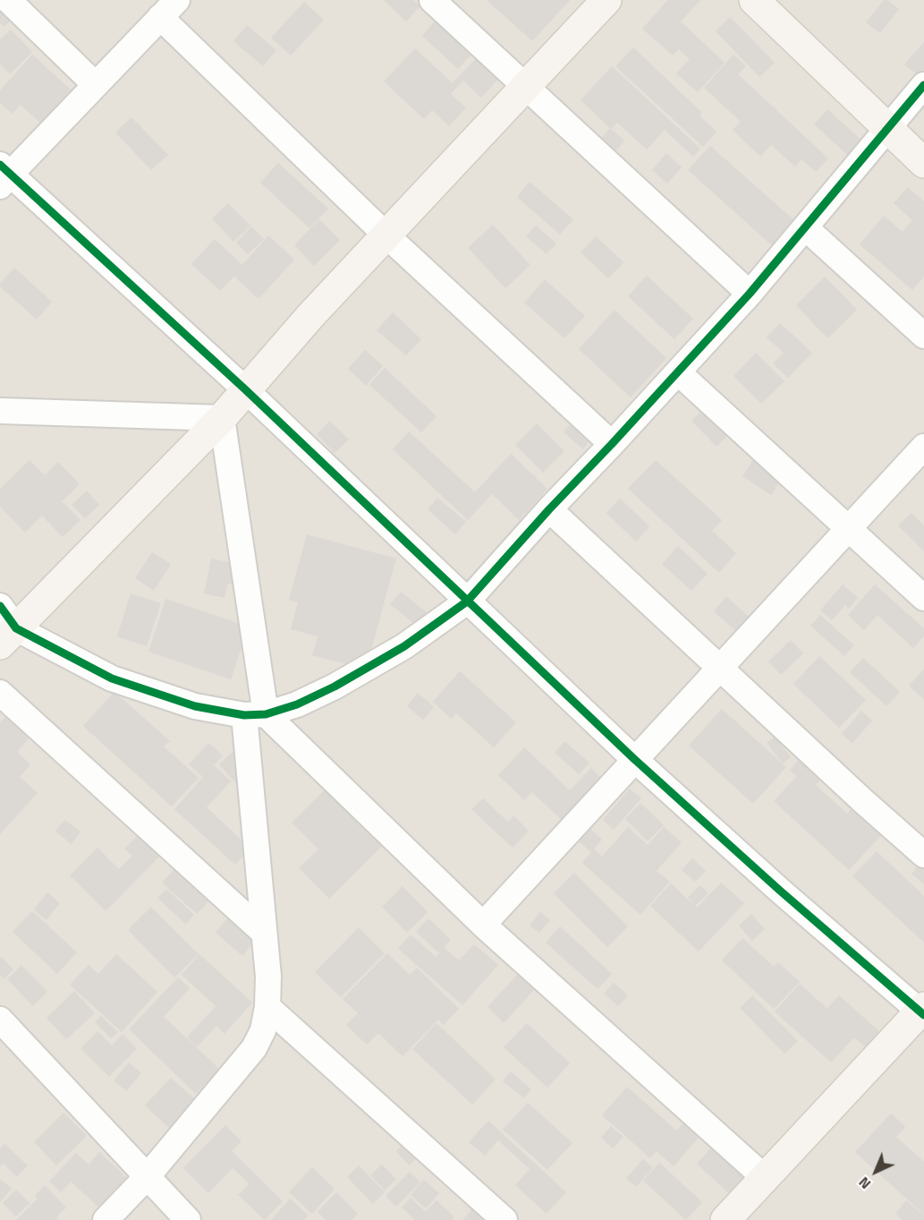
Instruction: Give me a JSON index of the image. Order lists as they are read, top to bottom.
{
  "north": "bottom left"
}
